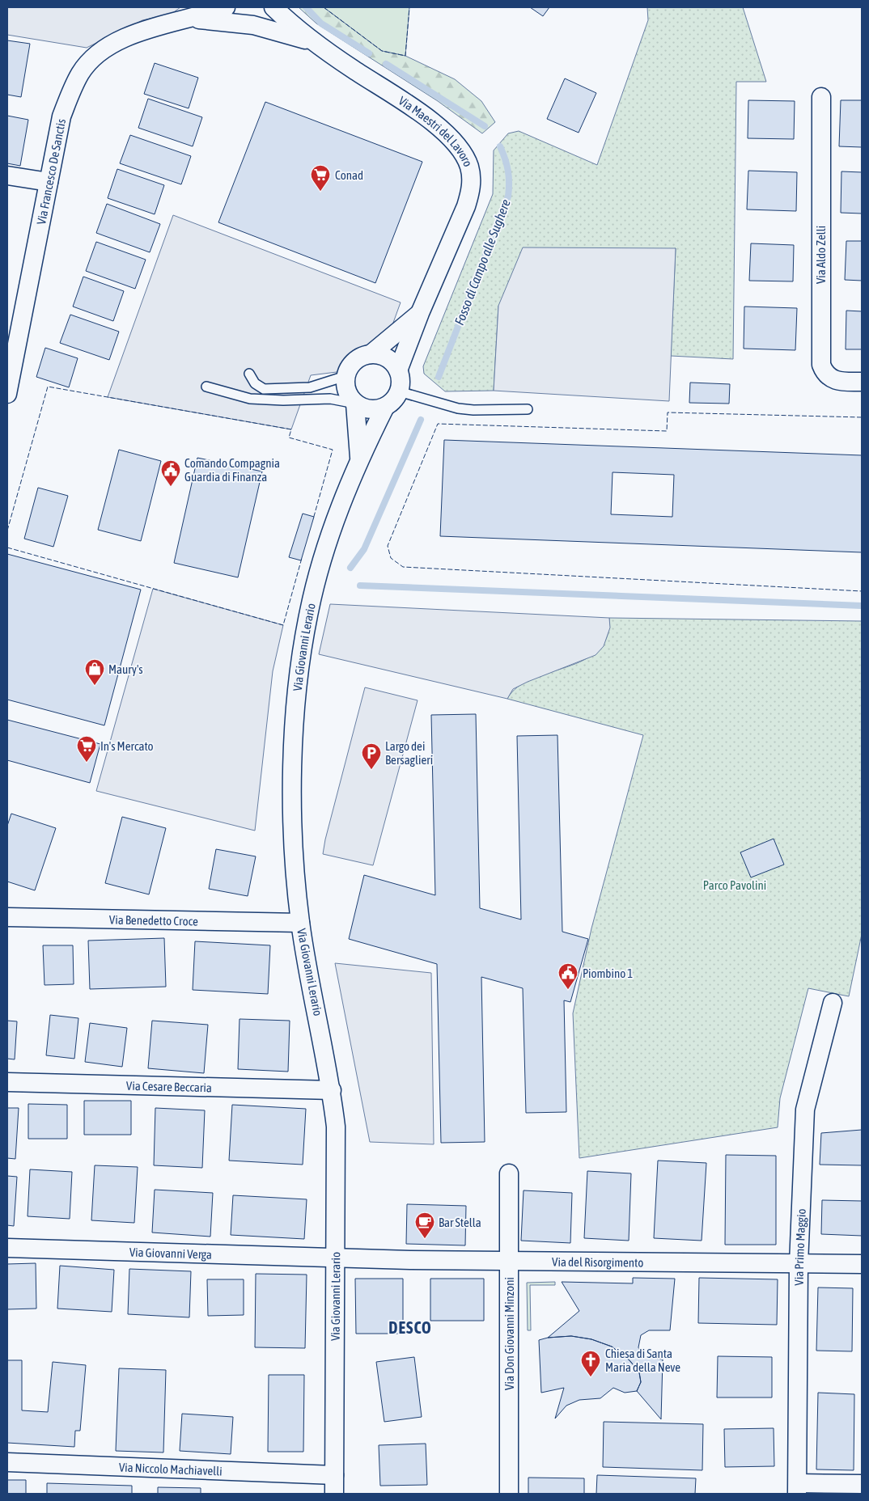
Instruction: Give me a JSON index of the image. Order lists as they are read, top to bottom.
{
  "streets": {
    "street": [
      "Via Maestri del Lavoro",
      "Via Francesco De Sanctis",
      "Via Aldo Zelli",
      "Via Giovanni Lerario",
      "Via Benedetto Croce",
      "Via Cesare Beccaria",
      "Via Primo Maggio",
      "Via Giovanni Verga",
      "Via del Risorgimento",
      "Via Don Giovanni Minzoni",
      "Via Niccolo Machiavelli"
    ]
  },
  "crossings": [
    ["Via Maestri del Lavoro", "Via Francesco De Sanctis"],
    ["Via Maestri del Lavoro", "Via Giovanni Lerario"],
    ["Via Giovanni Lerario", "Via Benedetto Croce"],
    ["Via Giovanni Lerario", "Via Cesare Beccaria"],
    ["Via Giovanni Lerario", "Via Giovanni Verga"],
    ["Via Giovanni Lerario", "Via del Risorgimento"],
    ["Via Giovanni Lerario", "Via Niccolo Machiavelli"],
    ["Via Primo Maggio", "Via del Risorgimento"],
    ["Via Giovanni Verga", "Via del Risorgimento"],
    ["Via del Risorgimento", "Via Don Giovanni Minzoni"]
  ],
  "districts": ["DESCO"],
  "water": ["Fosso di Campo alle Sughere"],
  "parks": ["Parco Pavolini"],
  "places": {
    "supermarket": ["Conad", "In's Mercato"],
    "public building": ["Comando Compagnia Guardia di Finanza", "Piombino 1"],
    "shop": ["Maury's"],
    "parking": ["Largo dei Bersaglieri"],
    "cafe": ["Bar Stella"],
    "church": ["Chiesa di Santa Maria della Neve"]
  }
}
